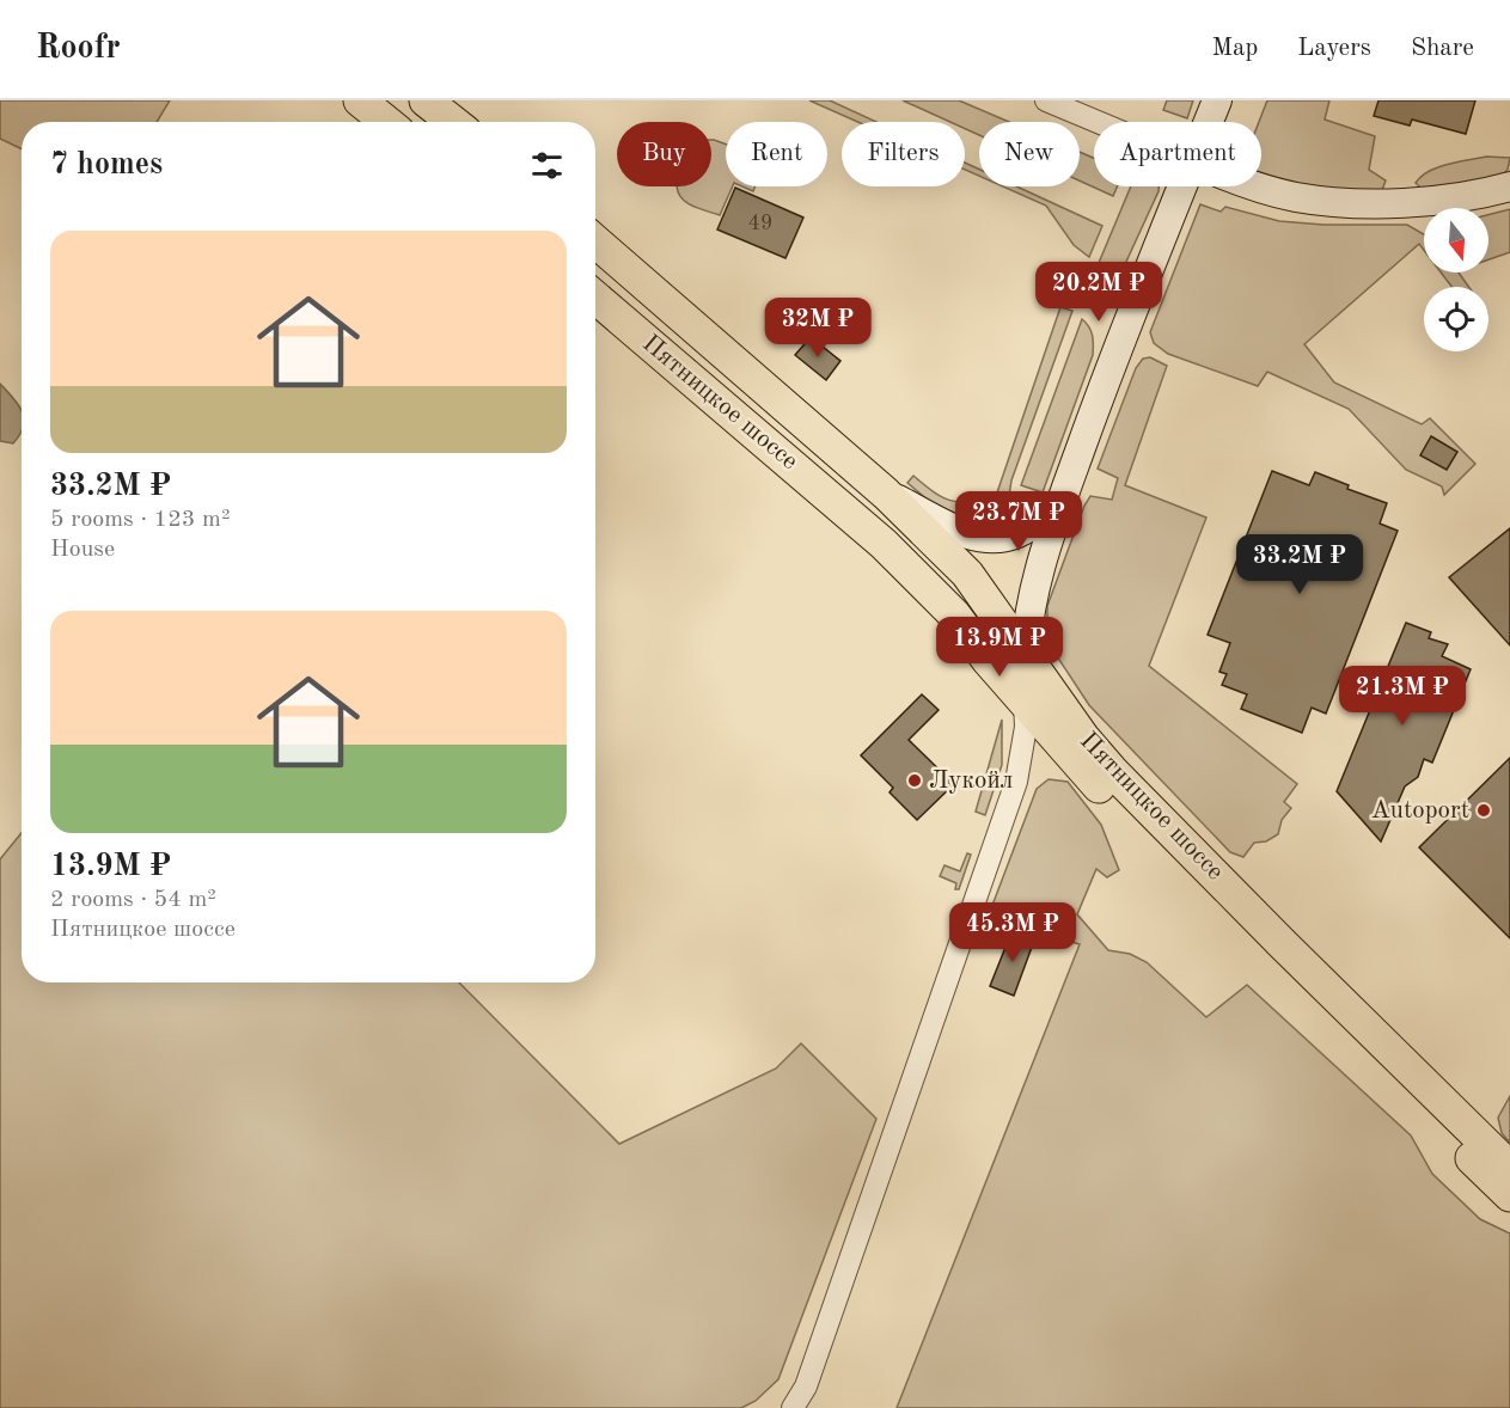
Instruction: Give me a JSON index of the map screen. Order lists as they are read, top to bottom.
{
  "streets": {
    "main road": ["Пятницкое шоссе"]
  },
  "places": ["Лукойл", "Autoport"],
  "house_numbers": ["49"],
  "north": "bottom",
  "page": {
    "header": "Roofr",
    "nav": ["Map", "Layers", "Share"],
    "chip": [
      "Buy",
      "Rent",
      "Filters",
      "New",
      "Apartment"
    ],
    "heading": "7 homes",
    "list": [
      {
        "name": "33.2M ₽",
        "note": "5 rooms · 123 m² · House"
      },
      {
        "name": "13.9M ₽",
        "note": "2 rooms · 54 m² · Пятницкое шоссе"
      }
    ],
    "price": [
      "20.2M ₽",
      "32M ₽",
      "23.7M ₽",
      "33.2M ₽",
      "13.9M ₽",
      "21.3M ₽",
      "45.3M ₽"
    ]
  }
}
